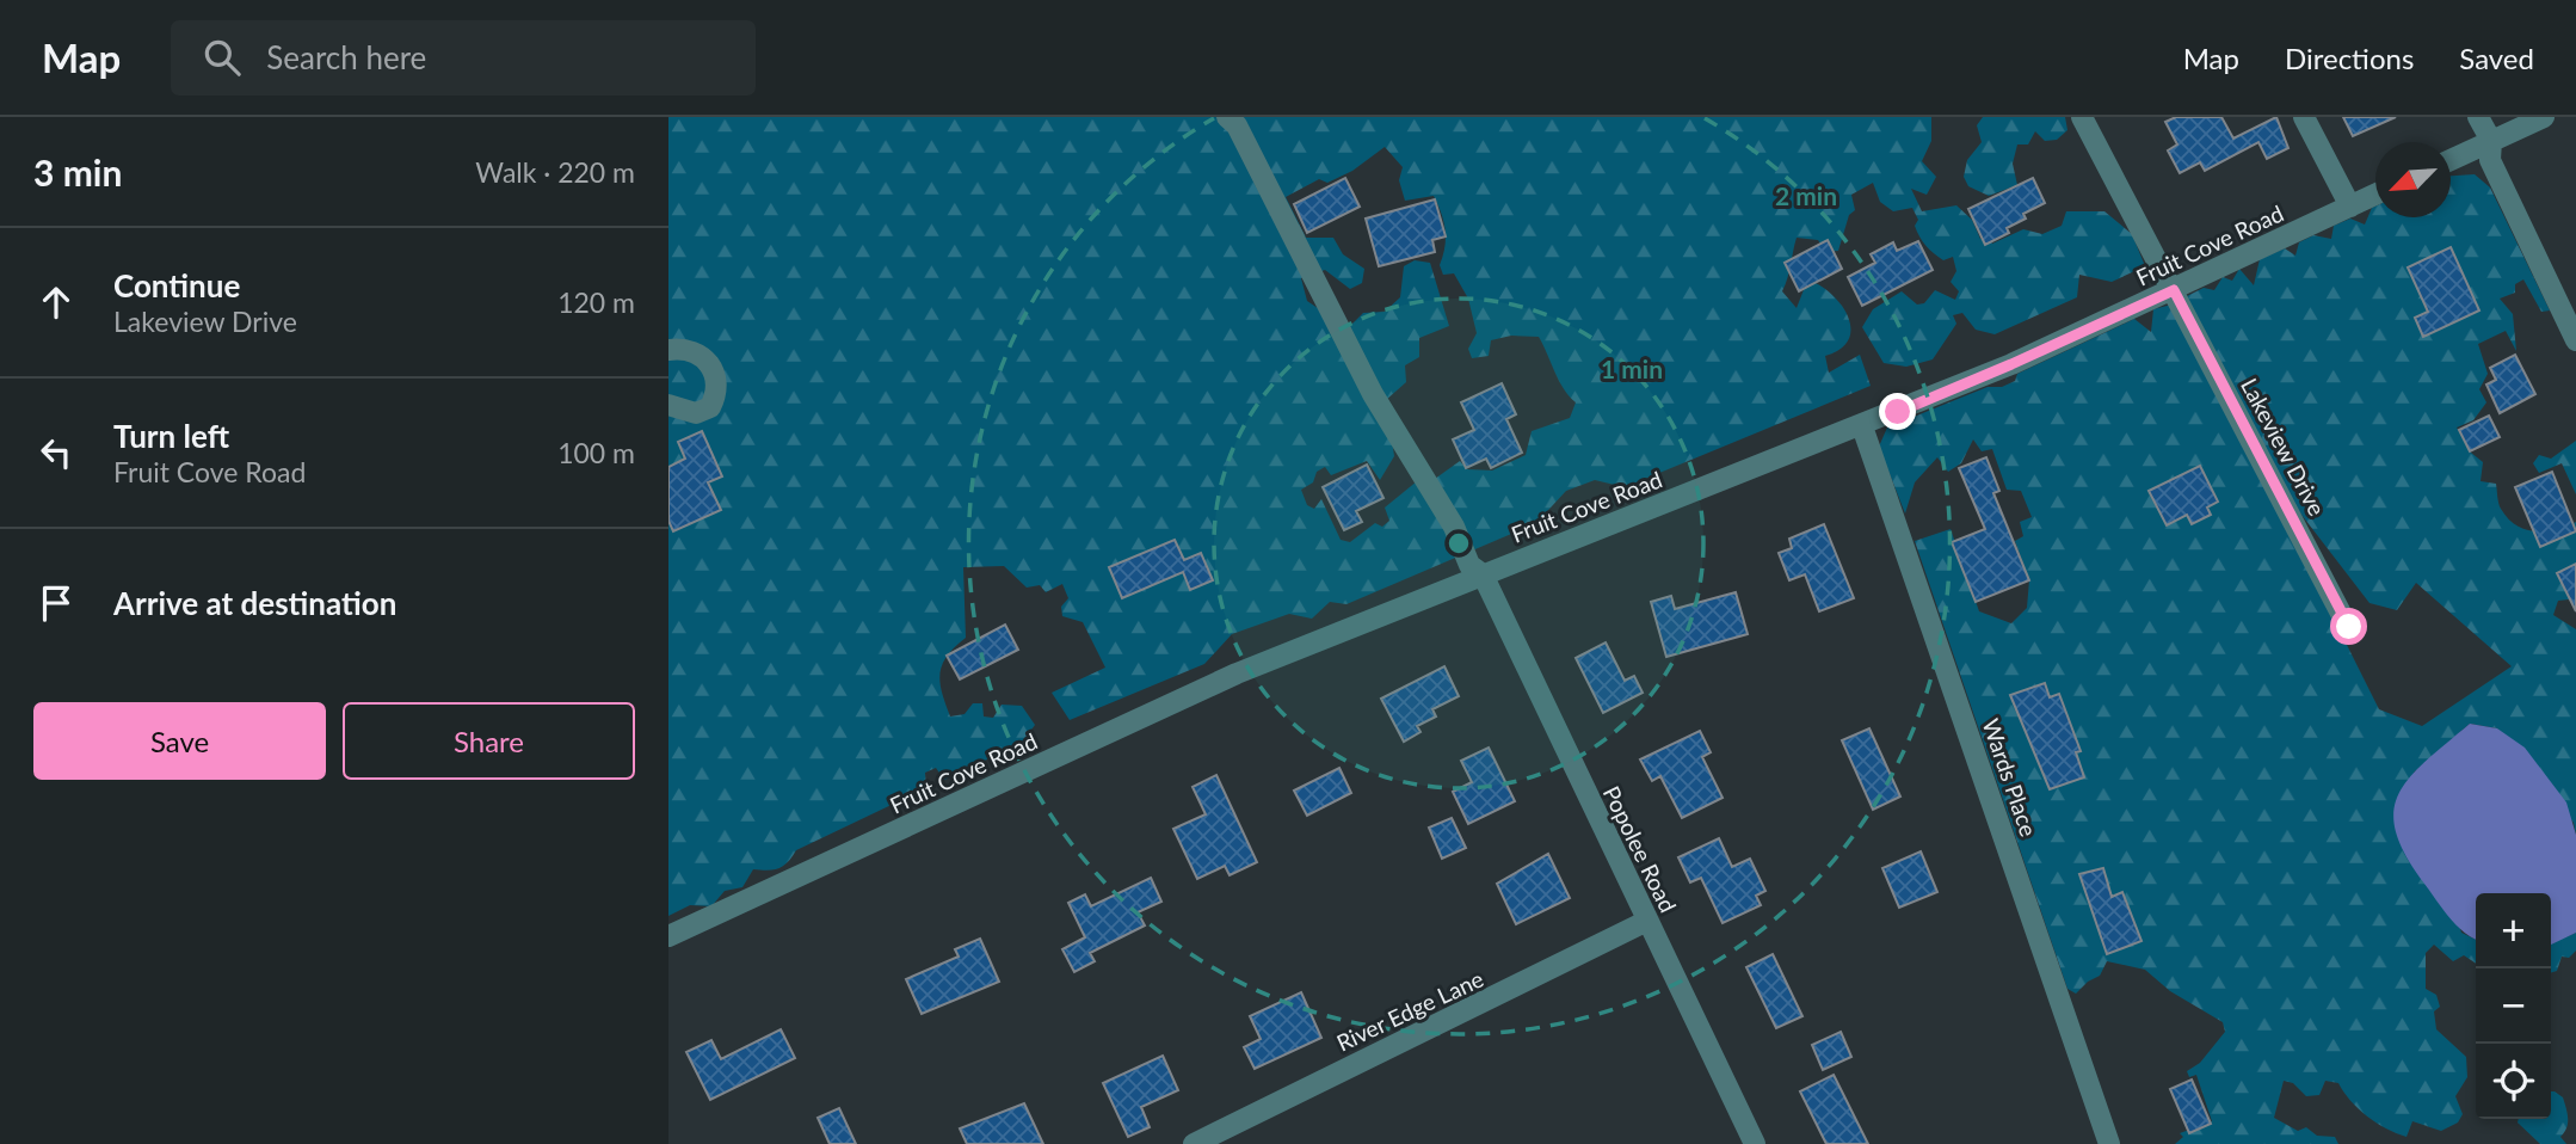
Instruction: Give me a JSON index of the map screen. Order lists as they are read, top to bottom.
{
  "streets": {
    "street": [
      "Fruit Cove Road",
      "Lakeview Drive",
      "Wards Place",
      "Popolee Road",
      "River Edge Lane"
    ]
  },
  "crossings": [
    ["Fruit Cove Road", "Lakeview Drive"],
    ["Fruit Cove Road", "Wards Place"],
    ["Fruit Cove Road", "Popolee Road"],
    ["Popolee Road", "River Edge Lane"]
  ],
  "north": "bottom left",
  "page": {
    "header": "Map",
    "search": "Search here",
    "nav": ["Map", "Directions", "Saved"],
    "heading": ["3 min", "Walk · 220 m"],
    "list": [
      ["Continue", "Lakeview Drive", "120 m"],
      ["Turn left", "Fruit Cove Road", "100 m"],
      "Arrive at destination"
    ],
    "buttons": ["Save", "Share"],
    "map_buttons": ["+", "−"]
  },
  "rings": ["2 min", "1 min"]
}
